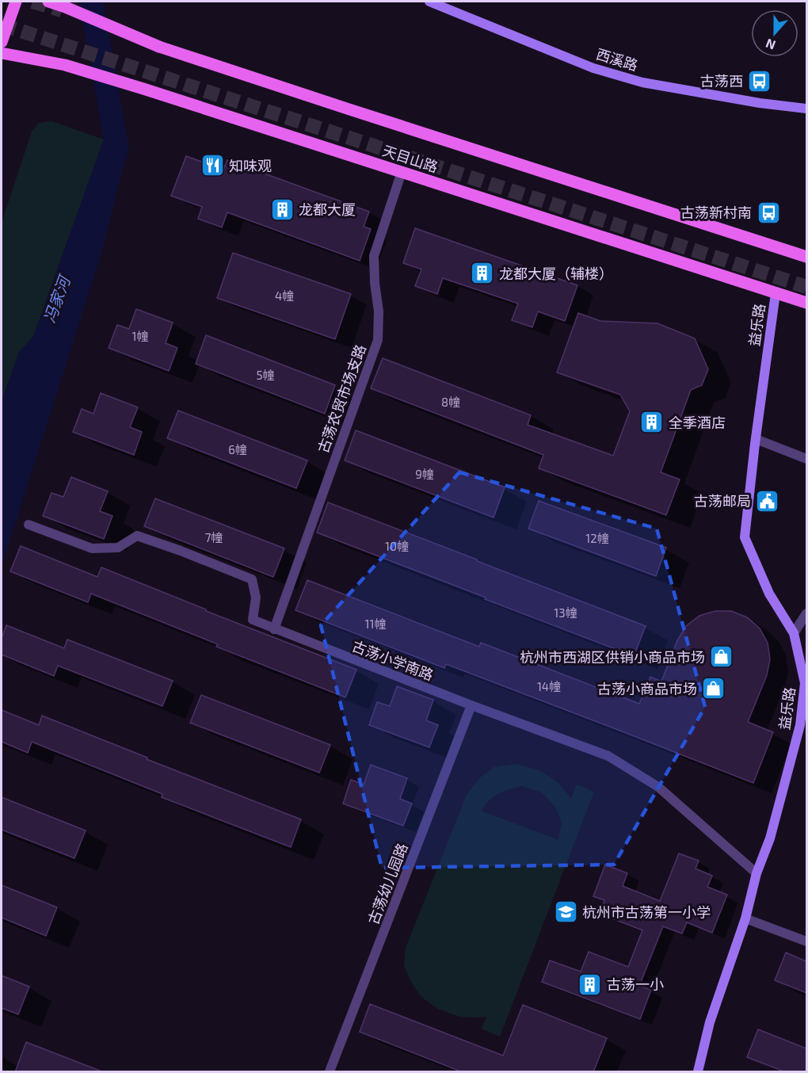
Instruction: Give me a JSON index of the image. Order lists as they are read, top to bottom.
{
  "streets": {
    "main road": ["天目山路"],
    "street": ["西溪路", "益乐路"],
    "lane": ["古荡农贸市场支路", "古荡小学南路", "古荡幼儿园路"]
  },
  "crossings": [
    ["天目山路", "益乐路"],
    ["天目山路", "古荡农贸市场支路"],
    ["益乐路", "古荡小学南路"],
    ["古荡农贸市场支路", "古荡小学南路"],
    ["古荡小学南路", "古荡幼儿园路"]
  ],
  "water": ["冯家河"],
  "places": {
    "bus stop": ["古荡西", "古荡新村南"],
    "restaurant": ["知味观"],
    "building": [
      "龙都大厦",
      "龙都大厦（辅楼）",
      "全季酒店",
      "古荡一小"
    ],
    "public building": ["古荡邮局"],
    "shop": ["杭州市西湖区供销小商品市场", "古荡小商品市场"],
    "school or university": ["杭州市古荡第一小学"]
  },
  "house_numbers": [
    "4幢",
    "1幢",
    "5幢",
    "8幢",
    "6幢",
    "9幢",
    "7幢",
    "12幢",
    "10幢",
    "13幢",
    "11幢",
    "14幢"
  ],
  "north": "bottom"
}
